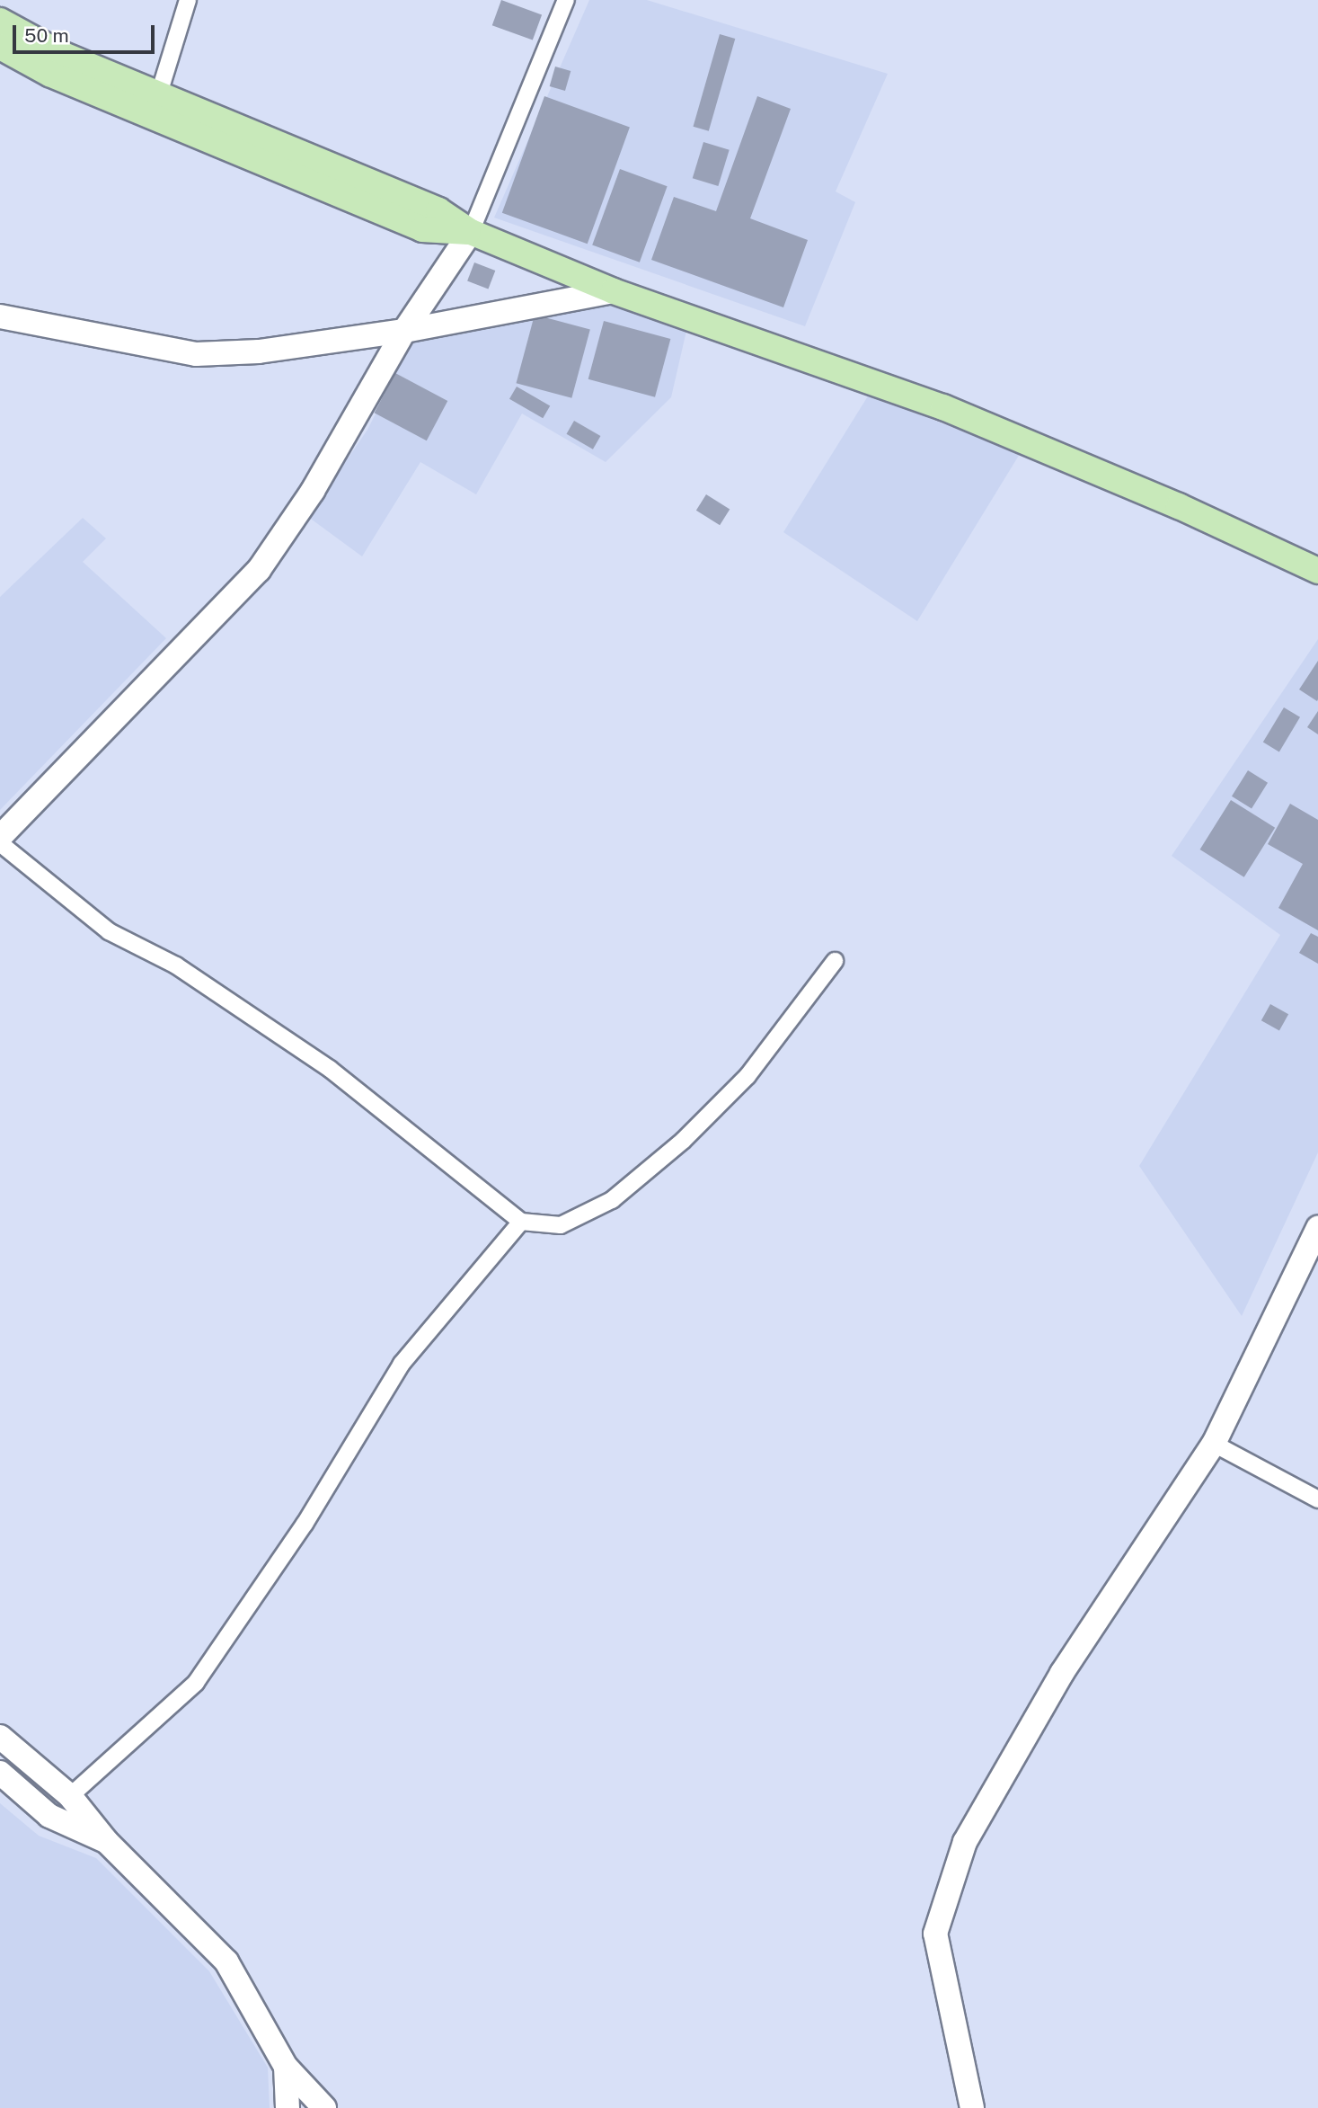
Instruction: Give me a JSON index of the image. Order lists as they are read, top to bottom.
{
  "scale_bar": "50 m"
}
